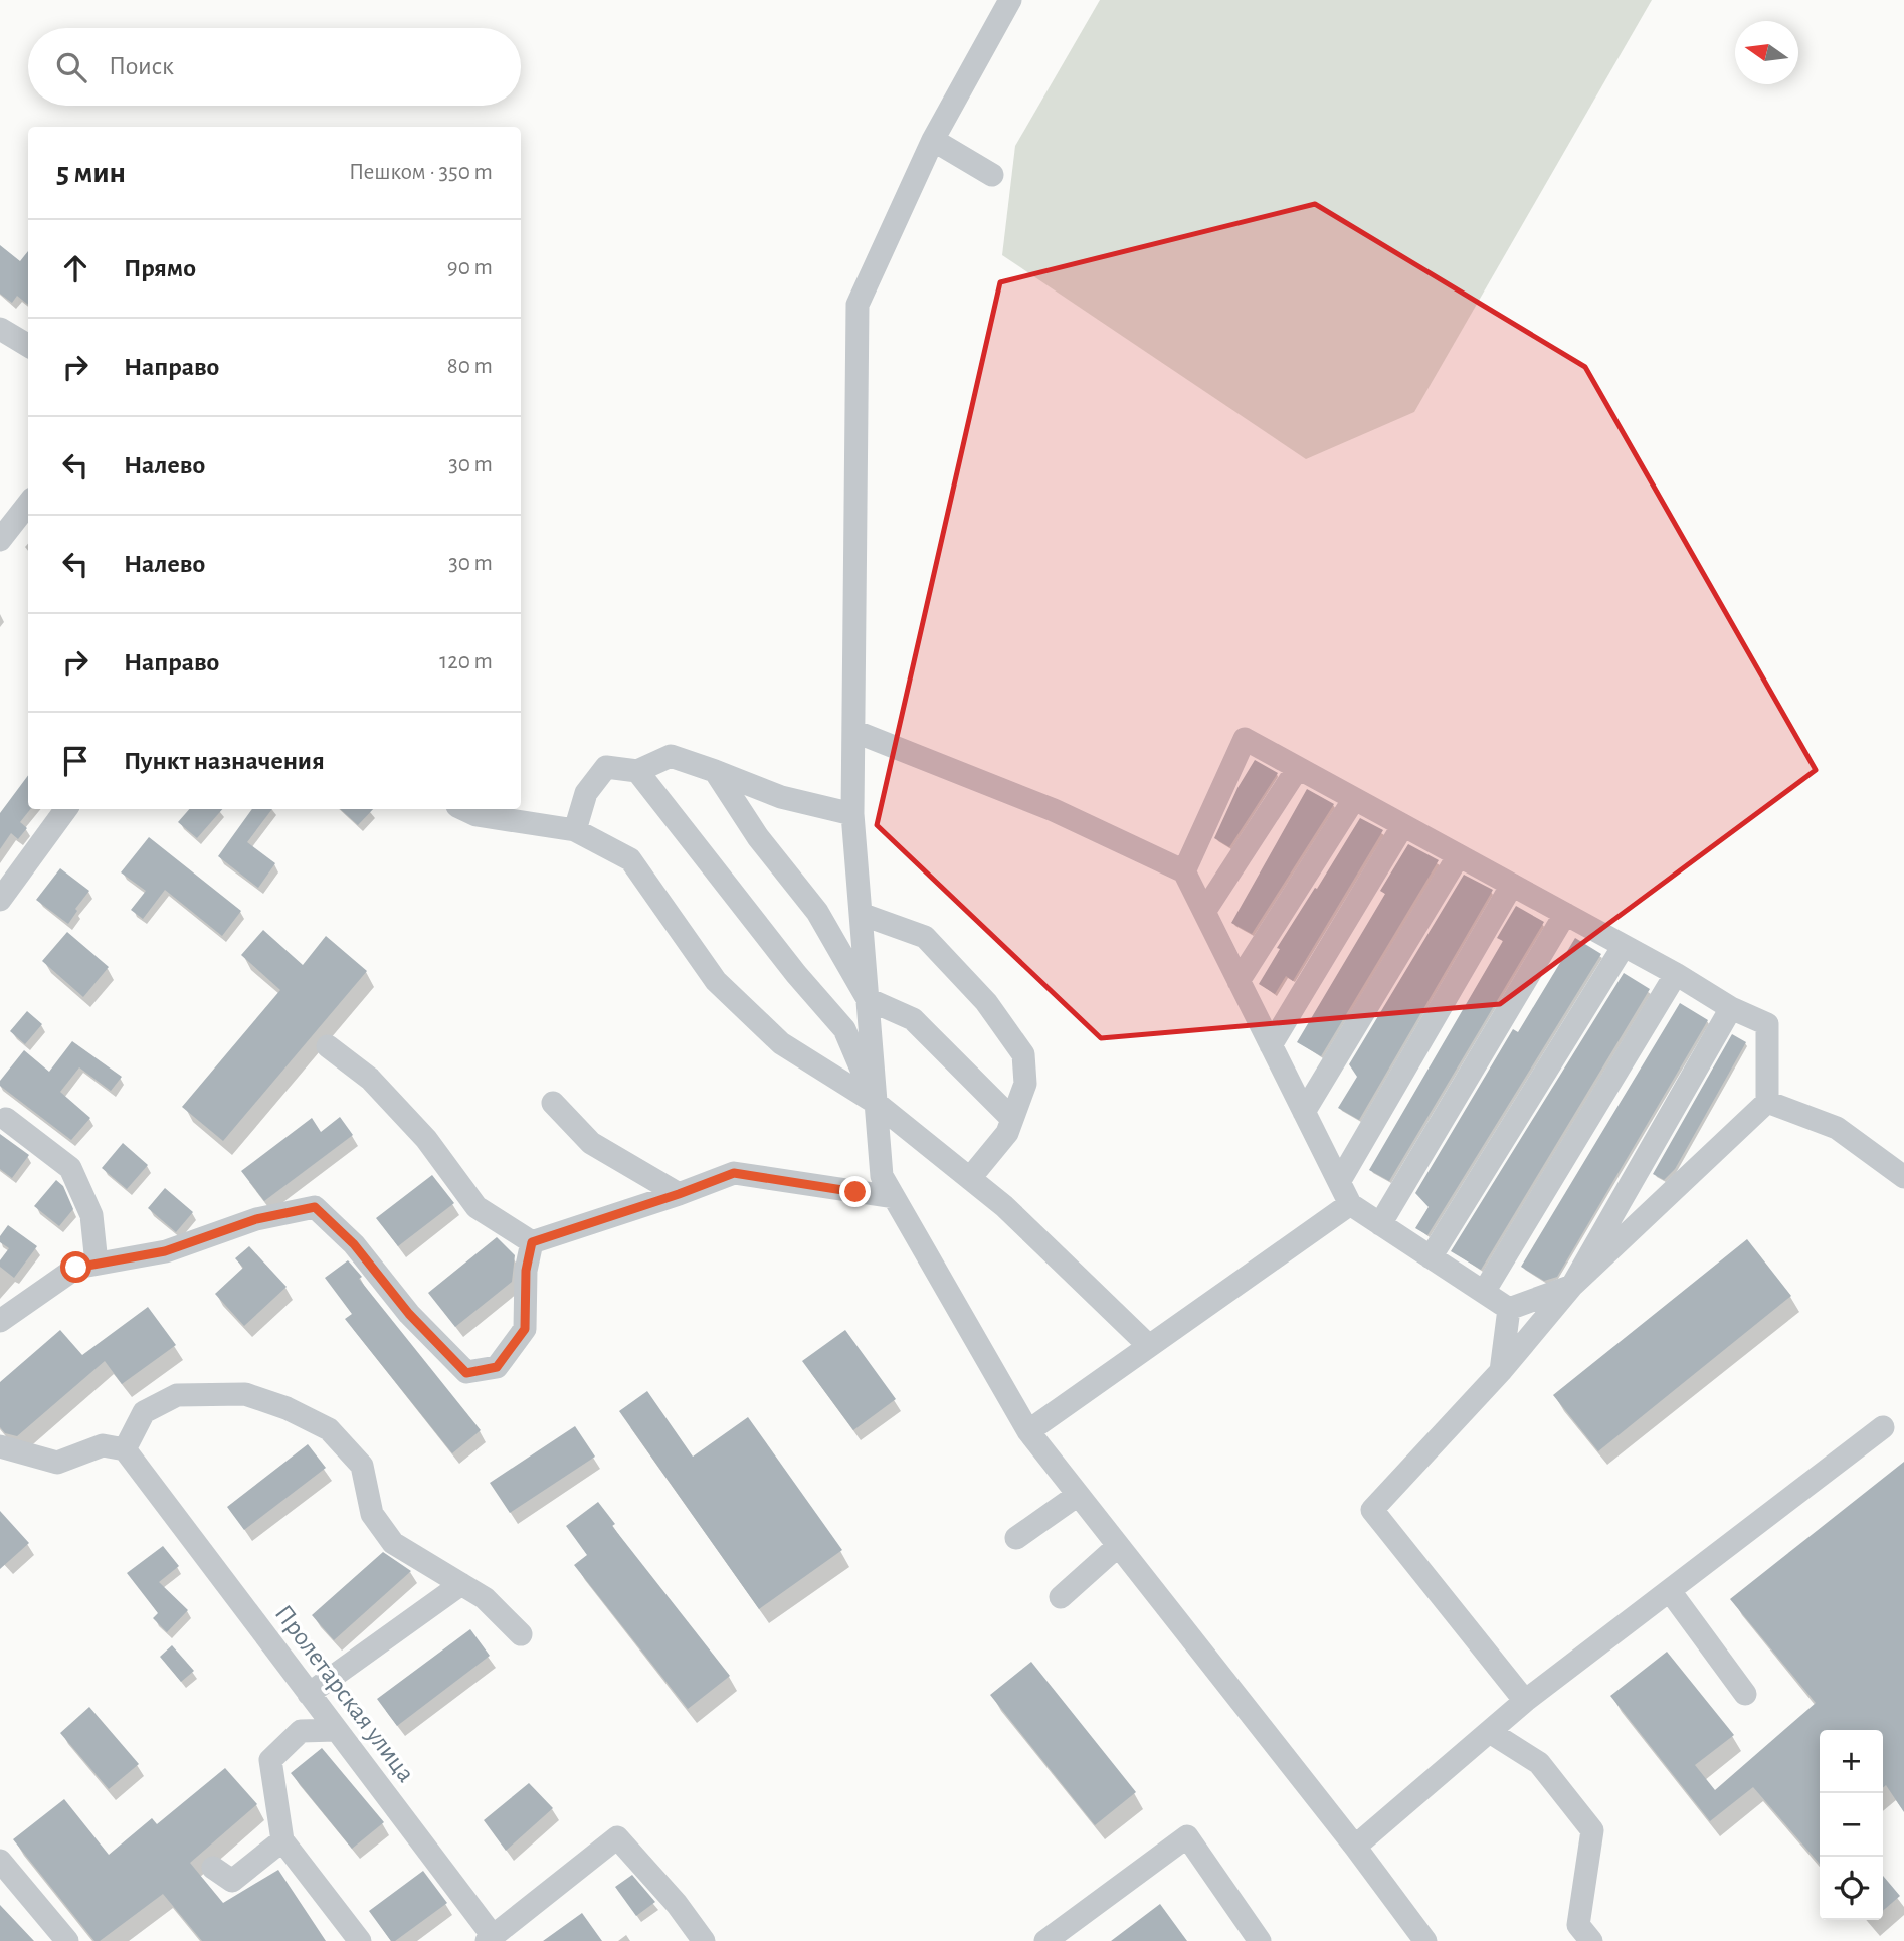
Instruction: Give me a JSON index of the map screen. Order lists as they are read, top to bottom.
{
  "streets": {
    "street": ["Пролетарская улица"]
  },
  "north": "left",
  "page": {
    "search": "Поиск",
    "heading": ["5 мин", "Пешком · 350 m"],
    "list": [
      ["Прямо", "90 m"],
      ["Направо", "80 m"],
      ["Налево", "30 m"],
      ["Налево", "30 m"],
      ["Направо", "120 m"],
      "Пункт назначения"
    ],
    "map_buttons": ["+", "−"]
  }
}
